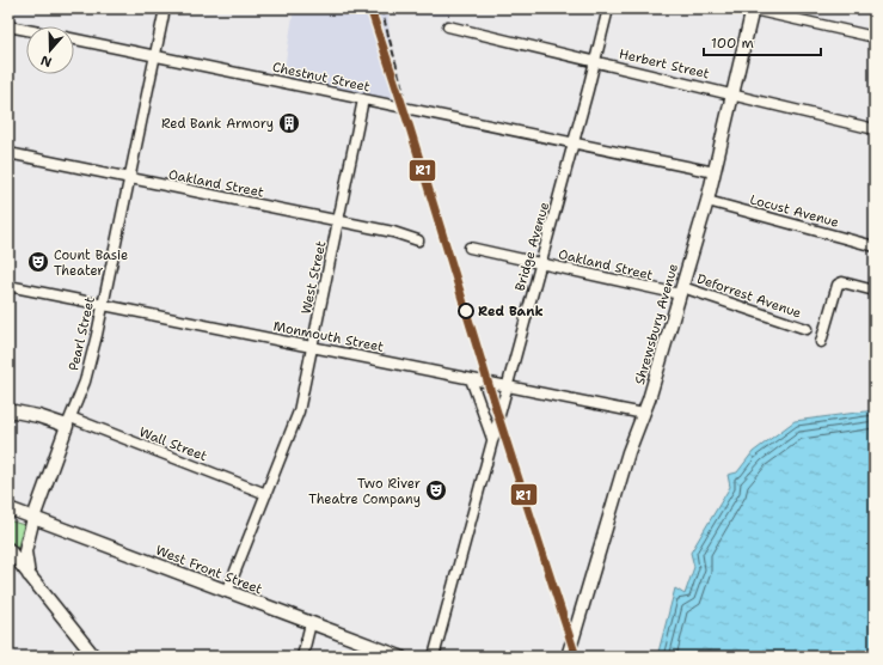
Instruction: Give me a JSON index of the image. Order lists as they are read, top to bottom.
{
  "streets": {
    "main road": ["Shrewsbury Avenue", "Pearl Street", "West Front Street"],
    "street": [
      "Herbert Street",
      "Chestnut Street",
      "Oakland Street",
      "Locust Avenue",
      "Bridge Avenue",
      "West Street",
      "Deforrest Avenue",
      "Monmouth Street",
      "Wall Street"
    ]
  },
  "crossings": [
    ["Herbert Street", "Bridge Avenue"],
    ["Herbert Street", "Shrewsbury Avenue"],
    ["Chestnut Street", "Bridge Avenue"],
    ["Chestnut Street", "West Street"],
    ["Chestnut Street", "Shrewsbury Avenue"],
    ["Chestnut Street", "Pearl Street"],
    ["Oakland Street", "Bridge Avenue"],
    ["Oakland Street", "West Street"],
    ["Oakland Street", "Deforrest Avenue"],
    ["Oakland Street", "Shrewsbury Avenue"],
    ["Oakland Street", "Pearl Street"],
    ["Locust Avenue", "Shrewsbury Avenue"],
    ["Bridge Avenue", "Monmouth Street"],
    ["West Street", "Monmouth Street"],
    ["West Street", "Wall Street"],
    ["West Street", "West Front Street"],
    ["Deforrest Avenue", "Shrewsbury Avenue"],
    ["Shrewsbury Avenue", "Monmouth Street"],
    ["Pearl Street", "Monmouth Street"],
    ["Pearl Street", "Wall Street"],
    ["Pearl Street", "West Front Street"]
  ],
  "places": {
    "building": ["Red Bank Armory"],
    "theatre": ["Count Basie Theater", "Two River Theatre Company"],
    "other": ["Red Bank"]
  },
  "lines": ["transit line R1"],
  "scale_bar": "100 m",
  "north": "bottom"
}
